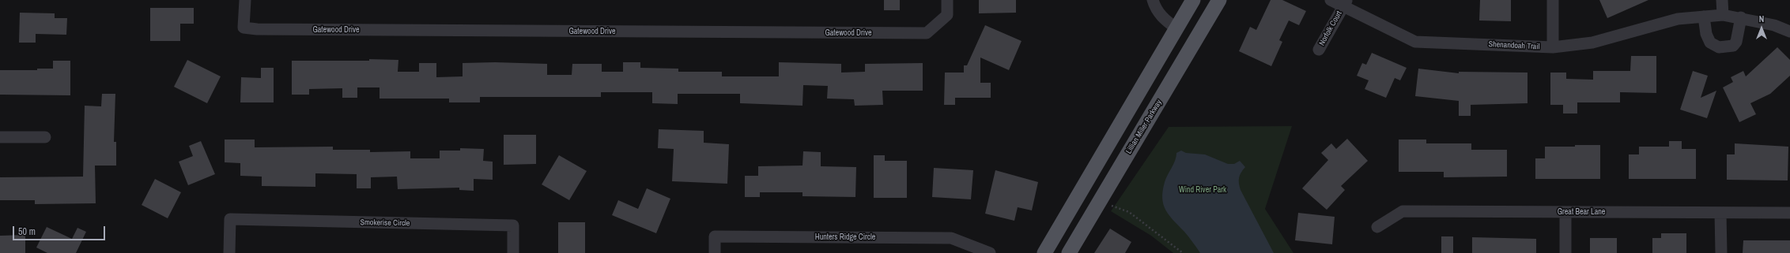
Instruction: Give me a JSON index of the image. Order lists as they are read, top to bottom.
{
  "streets": {
    "main road": ["Lillian Miller Parkway"],
    "street": [
      "Norfolk Court",
      "Gatewood Drive",
      "Shenandoah Trail",
      "Great Bear Lane",
      "Smokerise Circle",
      "Hunters Ridge Circle"
    ]
  },
  "crossings": [
    ["Norfolk Court", "Shenandoah Trail"]
  ],
  "parks": ["Wind River Park"],
  "scale_bar": "50 m",
  "north": "top"
}
